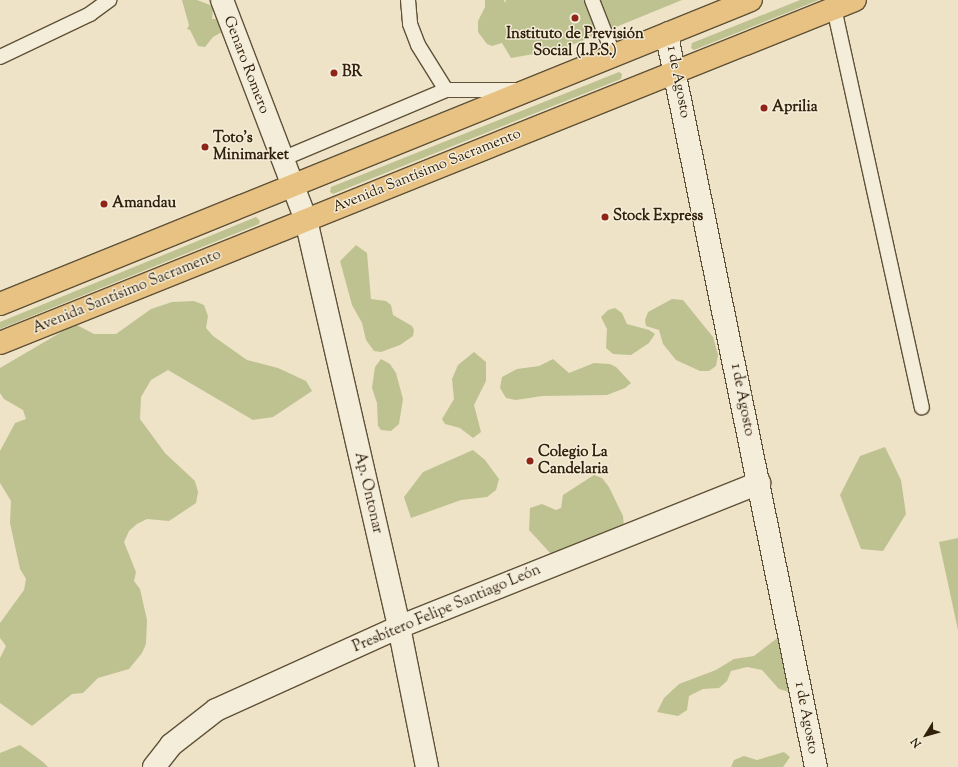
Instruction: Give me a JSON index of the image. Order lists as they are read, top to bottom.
{
  "streets": {
    "main road": ["Avenida Santísimo Sacramento"],
    "street": [
      "Genaro Romero",
      "1 de Agosto",
      "Ap. Ontonar",
      "Presbítero Felipe Santiago León"
    ]
  },
  "crossings": [
    ["Genaro Romero", "Avenida Santísimo Sacramento"],
    ["Genaro Romero", "Ap. Ontonar"],
    ["1 de Agosto", "Avenida Santísimo Sacramento"],
    ["1 de Agosto", "Presbítero Felipe Santiago León"],
    ["Avenida Santísimo Sacramento", "Ap. Ontonar"],
    ["Ap. Ontonar", "Presbítero Felipe Santiago León"]
  ],
  "places": [
    "Instituto de Previsión Social (I.P.S.)",
    "BR",
    "Aprilia",
    "Toto's Minimarket",
    "Amandau",
    "Stock Express",
    "Colegio La Candelaria"
  ],
  "north": "bottom left"
}
